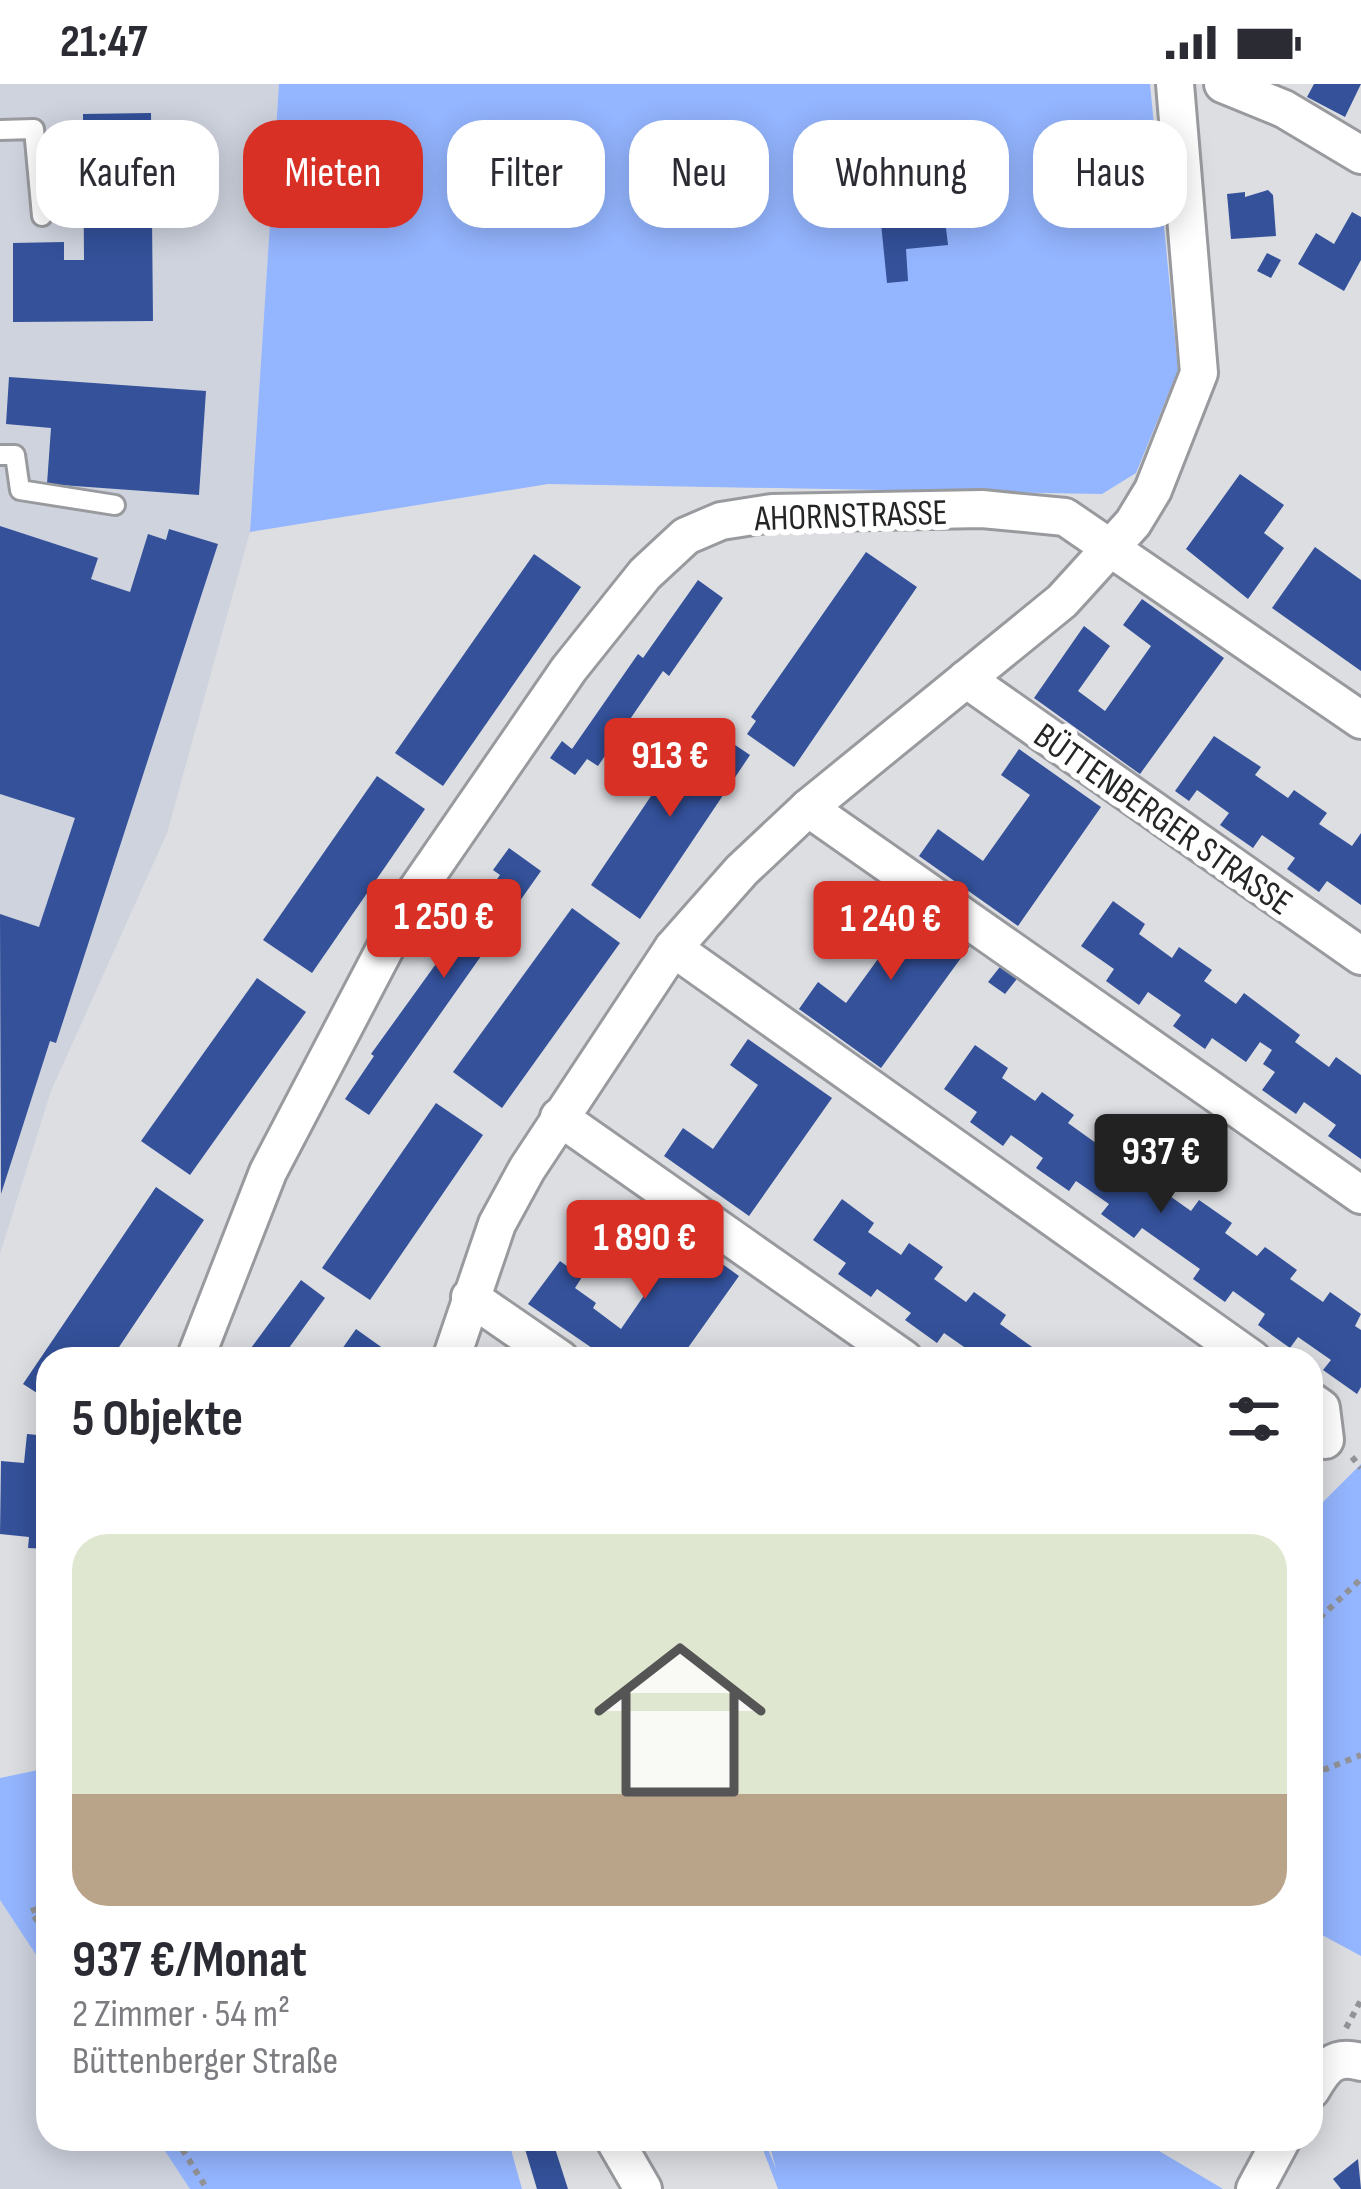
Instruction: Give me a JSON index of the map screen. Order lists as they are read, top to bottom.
{
  "streets": {
    "street": ["AHORNSTRASSE", "BÜTTENBERGER STRASSE"]
  },
  "page": {
    "status": "21:47",
    "chip": [
      "Kaufen",
      "Mieten",
      "Filter",
      "Neu",
      "Wohnung",
      "Haus"
    ],
    "price": [
      "913 €",
      "1 250 €",
      "1 240 €",
      "937 €",
      "1 890 €"
    ],
    "heading": "5 Objekte",
    "list": [
      {
        "name": "937 €/Monat",
        "note": "2 Zimmer · 54 m² · Büttenberger Straße"
      }
    ]
  }
}
